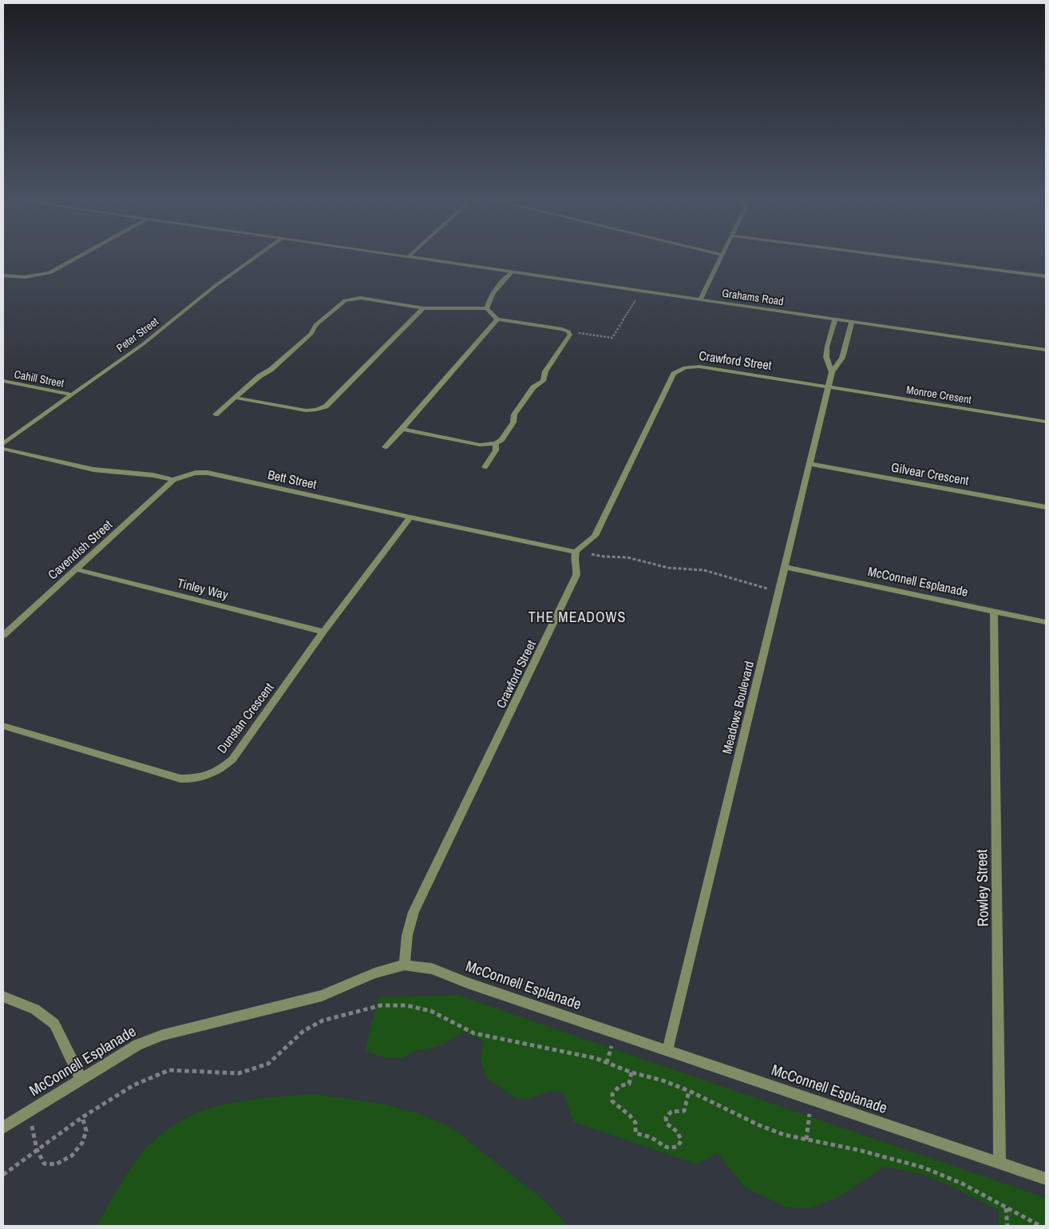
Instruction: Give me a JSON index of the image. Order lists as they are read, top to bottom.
{
  "streets": {
    "street": [
      "Grahams Road",
      "Peter Street",
      "Crawford Street",
      "Cahill Street",
      "Monroe Cresent",
      "Gilvear Crescent",
      "Bett Street",
      "Cavendish Street",
      "McConnell Esplanade",
      "Tinley Way",
      "Meadows Boulevard",
      "Dunstan Crescent",
      "Rowley Street"
    ]
  },
  "crossings": [
    ["Grahams Road", "Meadows Boulevard"],
    ["Peter Street", "Cahill Street"],
    ["Crawford Street", "Monroe Cresent"],
    ["Crawford Street", "Bett Street"],
    ["Crawford Street", "McConnell Esplanade"],
    ["Crawford Street", "Meadows Boulevard"],
    ["Monroe Cresent", "Meadows Boulevard"],
    ["Gilvear Crescent", "Meadows Boulevard"],
    ["Bett Street", "Cavendish Street"],
    ["Bett Street", "Dunstan Crescent"],
    ["Cavendish Street", "Tinley Way"],
    ["McConnell Esplanade", "Meadows Boulevard"],
    ["McConnell Esplanade", "Rowley Street"],
    ["Tinley Way", "Dunstan Crescent"]
  ],
  "districts": ["THE MEADOWS"]
}
